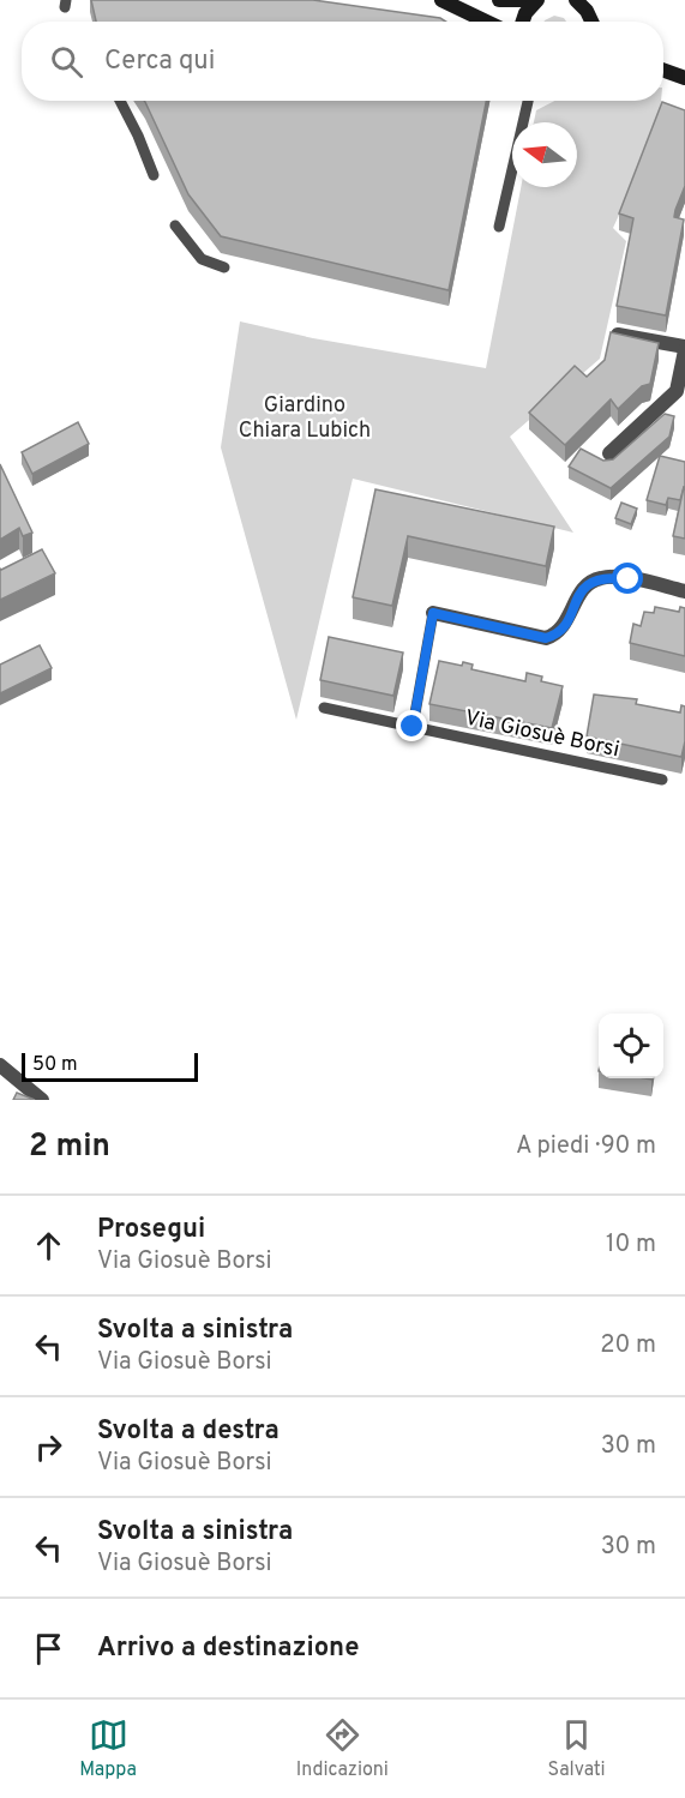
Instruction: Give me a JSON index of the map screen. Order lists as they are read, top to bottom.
{
  "streets": {
    "lane": ["Via Giosuè Borsi"]
  },
  "parks": ["Giardino Chiara Lubich"],
  "scale_bar": "50 m",
  "north": "left",
  "page": {
    "search": "Cerca qui",
    "scale": "50 m",
    "heading": ["2 min", "A piedi · 90 m"],
    "list": [
      ["Prosegui", "Via Giosuè Borsi", "10 m"],
      ["Svolta a sinistra", "Via Giosuè Borsi", "20 m"],
      ["Svolta a destra", "Via Giosuè Borsi", "30 m"],
      ["Svolta a sinistra", "Via Giosuè Borsi", "30 m"],
      "Arrivo a destinazione"
    ],
    "nav": ["Mappa", "Indicazioni", "Salvati"]
  }
}
